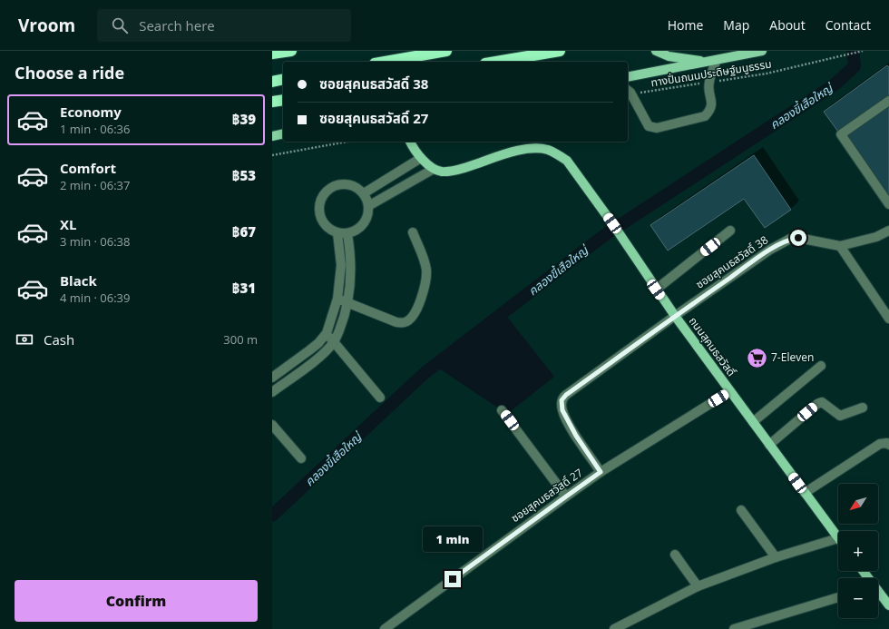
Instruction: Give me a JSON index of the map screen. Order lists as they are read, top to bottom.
{
  "streets": {
    "main road": ["ถนนสุคนธสวัสดิ์"],
    "street": ["ซอยสุคนธสวัสดิ์ 38", "ซอยสุคนธสวัสดิ์ 27"],
    "path": ["ทางปั่นถนนประดิษฐ์มนูธรรม"]
  },
  "crossings": [
    ["ซอยสุคนธสวัสดิ์ 38", "ถนนสุคนธสวัสดิ์"],
    ["ซอยสุคนธสวัสดิ์ 38", "ซอยสุคนธสวัสดิ์ 27"],
    ["ถนนสุคนธสวัสดิ์", "ซอยสุคนธสวัสดิ์ 27"]
  ],
  "water": ["คลองขี้เสือใหญ่"],
  "places": {
    "supermarket": ["7-Eleven"]
  },
  "north": "bottom left",
  "page": {
    "header": "Vroom",
    "search": "Search here",
    "nav": [
      "Home",
      "Map",
      "About",
      "Contact"
    ],
    "heading": "Choose a ride",
    "banner": ["ซอยสุคนธสวัสดิ์ 38", "ซอยสุคนธสวัสดิ์ 27"],
    "list": [
      {
        "name": "Economy",
        "note": "1 min · 06:36",
        "value": "฿39"
      },
      {
        "name": "Comfort",
        "note": "2 min · 06:37",
        "value": "฿53"
      },
      {
        "name": "XL",
        "note": "3 min · 06:38",
        "value": "฿67"
      },
      {
        "name": "Black",
        "note": "4 min · 06:39",
        "value": "฿31"
      }
    ],
    "pay": ["Cash", "300 m"],
    "map_buttons": ["+", "−"],
    "bubble": "1 min",
    "buttons": "Confirm"
  }
}
